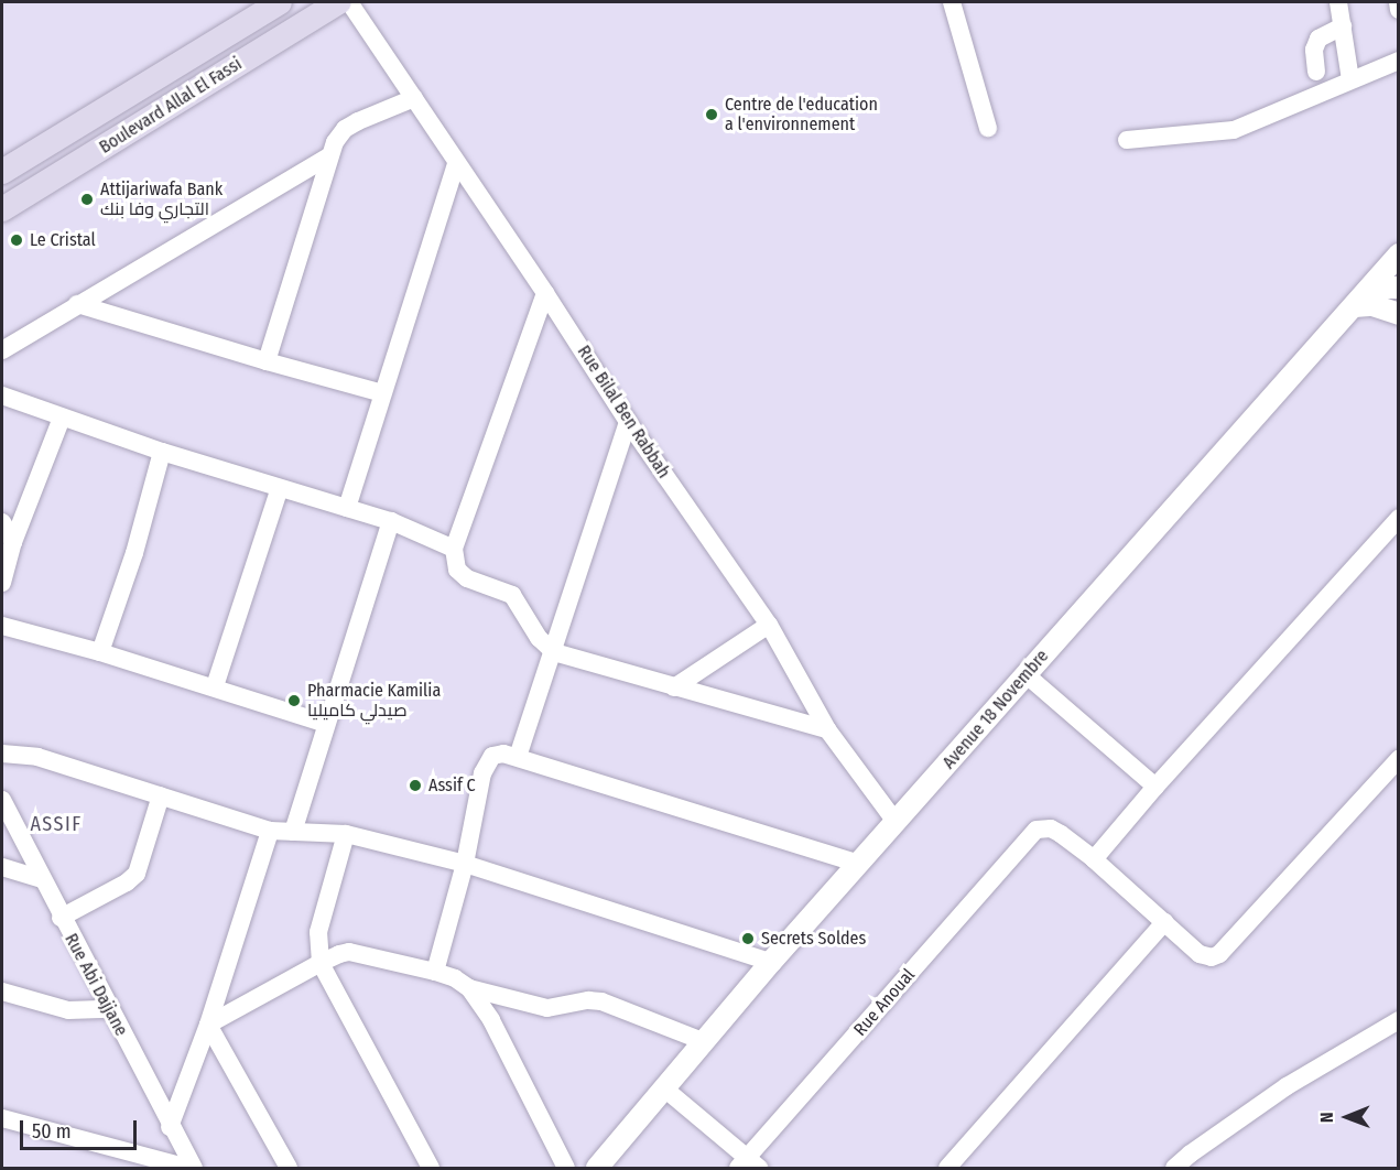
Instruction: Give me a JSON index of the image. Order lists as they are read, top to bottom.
{
  "streets": {
    "main road": ["Boulevard Allal El Fassi"],
    "street": [
      "Rue Bilal Ben Rabbah",
      "Avenue 18 Novembre",
      "Rue Abi Dajjane",
      "Rue Anoual"
    ]
  },
  "crossings": [
    ["Rue Bilal Ben Rabbah", "Avenue 18 Novembre"]
  ],
  "districts": ["ASSIF"],
  "places": [
    "Centre de l'education a l'environnement",
    "Attijariwafa Bank التجاري وفا بنك",
    "Le Cristal",
    "Pharmacie Kamilia صيدلي كاميليا",
    "Assif C",
    "Secrets Soldes"
  ],
  "scale_bar": "50 m",
  "north": "left"
}
